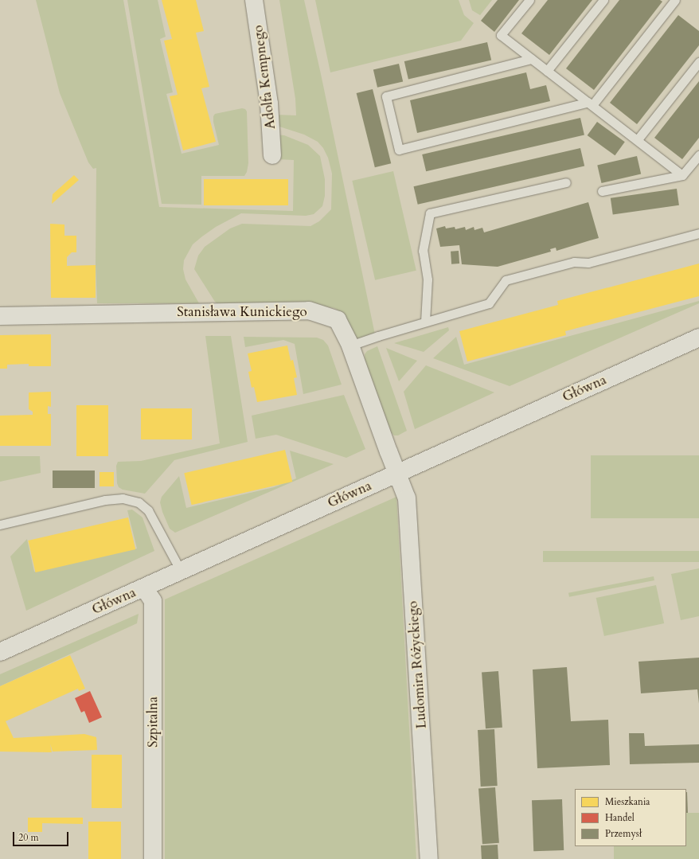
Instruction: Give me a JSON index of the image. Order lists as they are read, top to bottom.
{
  "streets": {
    "street": [
      "Adolfa Kempnego",
      "Stanisława Kunickiego",
      "Główna",
      "Ludomira Różyckiego",
      "Szpitalna"
    ]
  },
  "crossings": [
    ["Stanisława Kunickiego", "Główna"],
    ["Stanisława Kunickiego", "Ludomira Różyckiego"],
    ["Główna", "Ludomira Różyckiego"],
    ["Główna", "Szpitalna"]
  ],
  "legend": ["Mieszkania", "Handel", "Przemysł"],
  "scale_bar": "20 m"
}
